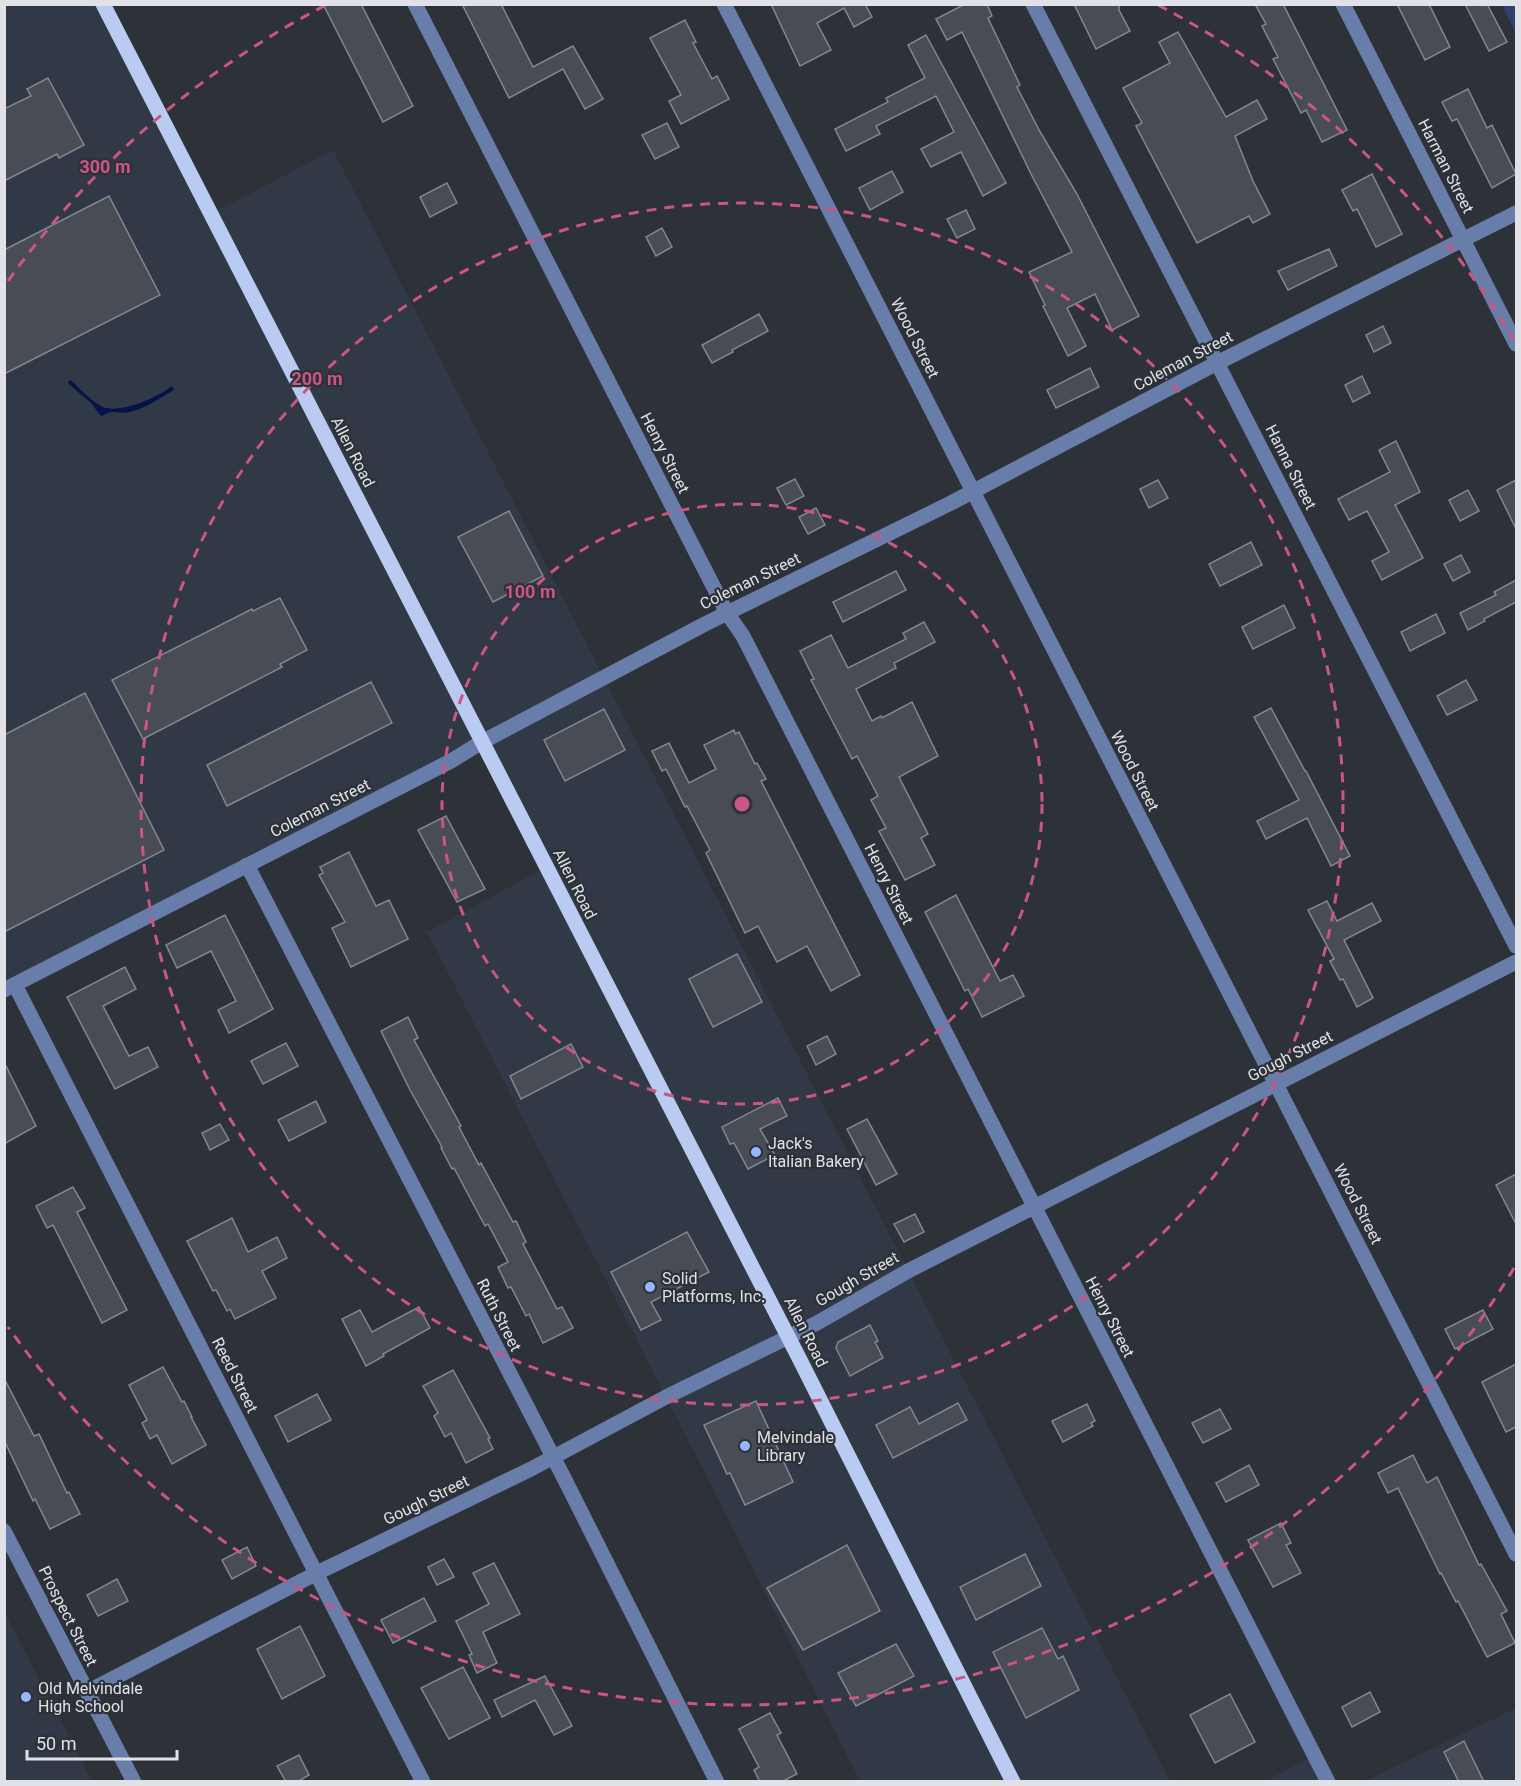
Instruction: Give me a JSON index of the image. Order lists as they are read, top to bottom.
{
  "streets": {
    "main road": ["Allen Road"],
    "street": [
      "Harman Street",
      "Wood Street",
      "Coleman Street",
      "Henry Street",
      "Hanna Street",
      "Gough Street",
      "Ruth Street",
      "Reed Street",
      "Prospect Street"
    ]
  },
  "crossings": [
    ["Harman Street", "Coleman Street"],
    ["Wood Street", "Coleman Street"],
    ["Wood Street", "Gough Street"],
    ["Coleman Street", "Allen Road"],
    ["Coleman Street", "Henry Street"],
    ["Coleman Street", "Hanna Street"],
    ["Coleman Street", "Ruth Street"],
    ["Coleman Street", "Reed Street"],
    ["Allen Road", "Gough Street"],
    ["Henry Street", "Gough Street"],
    ["Gough Street", "Ruth Street"],
    ["Gough Street", "Reed Street"],
    ["Gough Street", "Prospect Street"]
  ],
  "places": [
    "Jack's Italian Bakery",
    "Solid Platforms, Inc.",
    "Melvindale Library",
    "Old Melvindale High School"
  ],
  "scale_bar": "50 m",
  "rings": ["300 m", "200 m", "100 m"]
}
